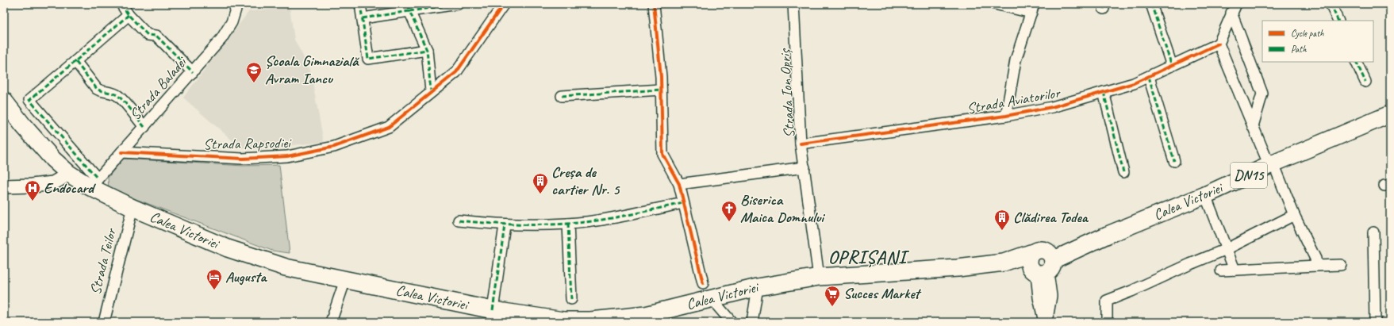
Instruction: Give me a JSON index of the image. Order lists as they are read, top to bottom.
{
  "streets": {
    "main road": ["DN15", "Calea Victoriei"],
    "street": [
      "Strada Baladei",
      "Strada Ion Opriș",
      "Strada Aviatorilor",
      "Strada Rapsodiei",
      "Strada Teilor"
    ]
  },
  "crossings": [
    ["Strada Baladei", "Strada Rapsodiei"],
    ["Strada Baladei", "Calea Victoriei"],
    ["Strada Ion Opriș", "Strada Aviatorilor"],
    ["Strada Ion Opriș", "Calea Victoriei"],
    ["Calea Victoriei", "Strada Teilor"]
  ],
  "districts": ["OPRIȘANI"],
  "places": {
    "school or university": ["Școala Gimnazială Avram Iancu"],
    "building": ["Creșa de cartier Nr. 5", "Clădirea Todea"],
    "hospital": ["Endocard"],
    "church": ["Biserica Maica Domnului"],
    "hotel": ["Augusta"],
    "supermarket": ["Succes Market"]
  },
  "legend": ["Cycle path", "Path"]
}
